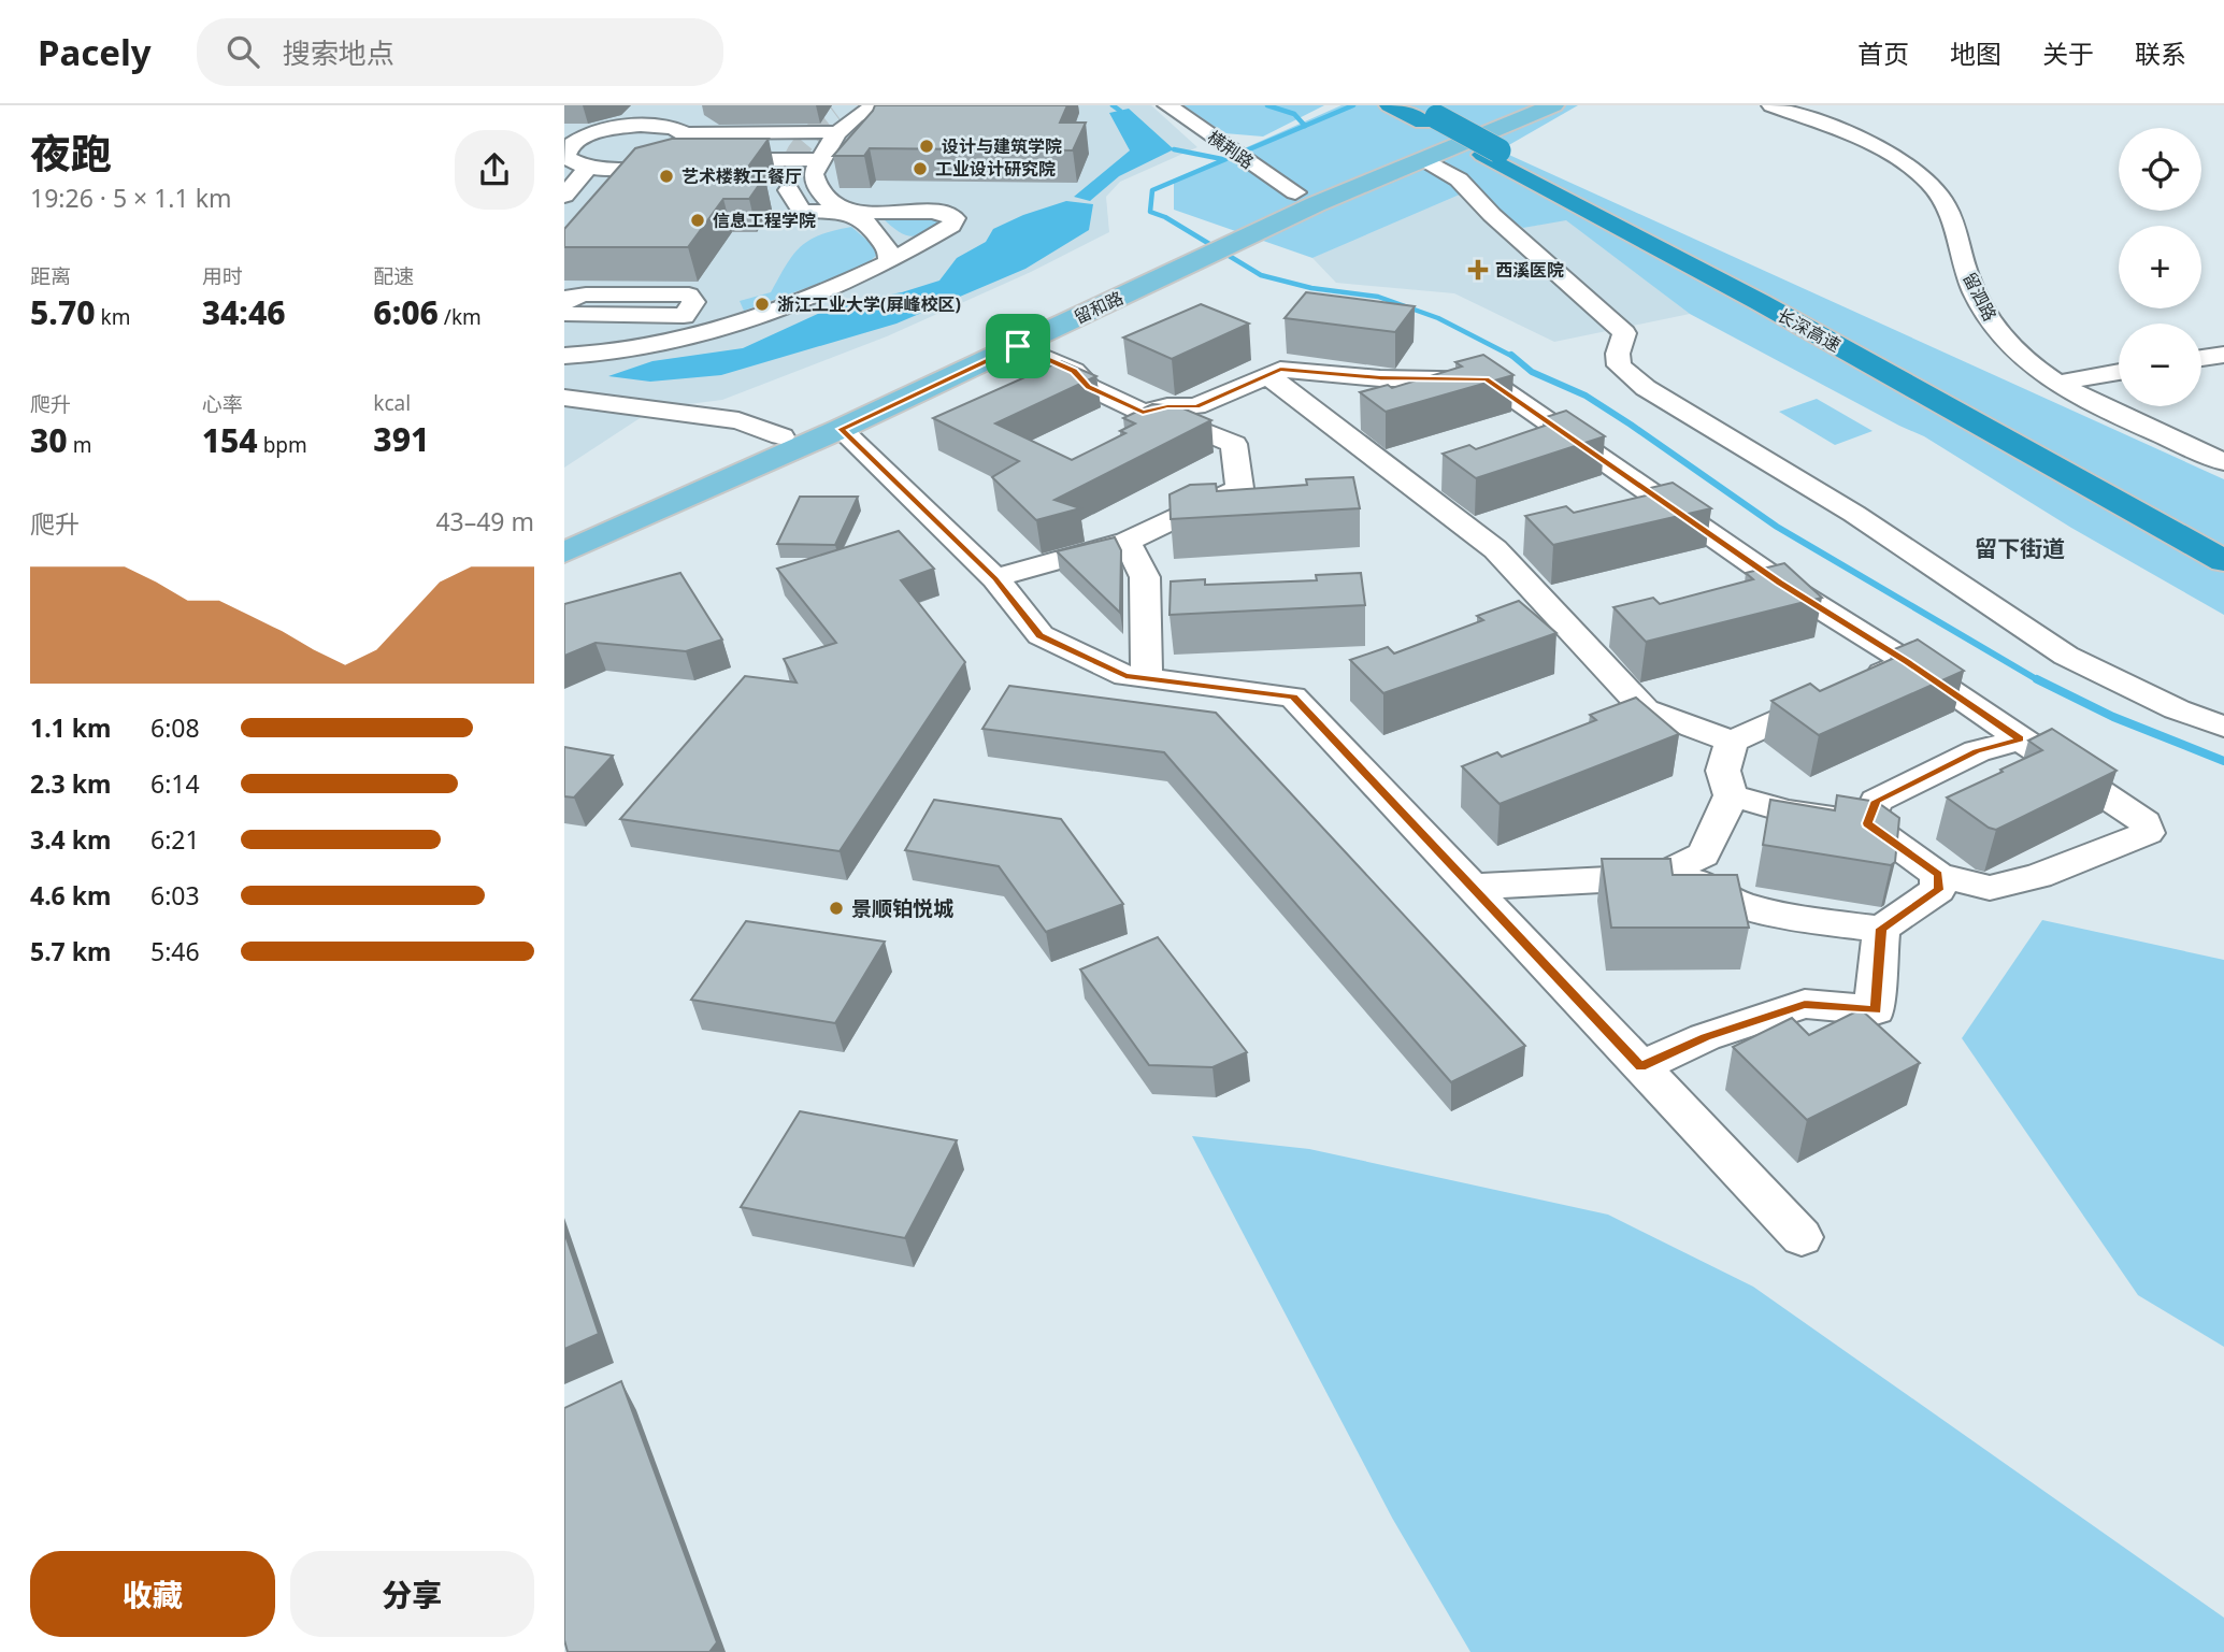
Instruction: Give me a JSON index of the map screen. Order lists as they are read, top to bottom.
{
  "streets": {
    "highway": ["长深高速"],
    "main road": ["留和路"],
    "street": ["横荆路", "留泗路"]
  },
  "crossings": [
    ["横荆路", "留和路"]
  ],
  "districts": ["留下街道"],
  "places": {
    "other": [
      "设计与建筑学院",
      "工业设计研究院",
      "艺术楼教工餐厅",
      "信息工程学院",
      "浙江工业大学(屏峰校区)",
      "景顺铂悦城"
    ],
    "health": ["西溪医院"]
  },
  "page": {
    "header": "Pacely",
    "search": "搜索地点",
    "nav": [
      "首页",
      "地图",
      "关于",
      "联系"
    ],
    "heading": ["夜跑", "19:26 · 5 × 1.1 km"],
    "map_buttons": ["+", "−"],
    "stats": [
      ["距离", "5.70 km"],
      ["用时", "34:46"],
      ["配速", "6:06 /km"],
      ["爬升", "30 m"],
      ["心率", "154 bpm"],
      ["kcal", "391"]
    ],
    "chart": ["爬升", "43–49 m"],
    "list": [
      {
        "name": "1.1 km",
        "note": "6:08"
      },
      {
        "name": "2.3 km",
        "note": "6:14"
      },
      {
        "name": "3.4 km",
        "note": "6:21"
      },
      {
        "name": "4.6 km",
        "note": "6:03"
      },
      {
        "name": "5.7 km",
        "note": "5:46"
      }
    ],
    "buttons": ["收藏", "分享"]
  }
}
